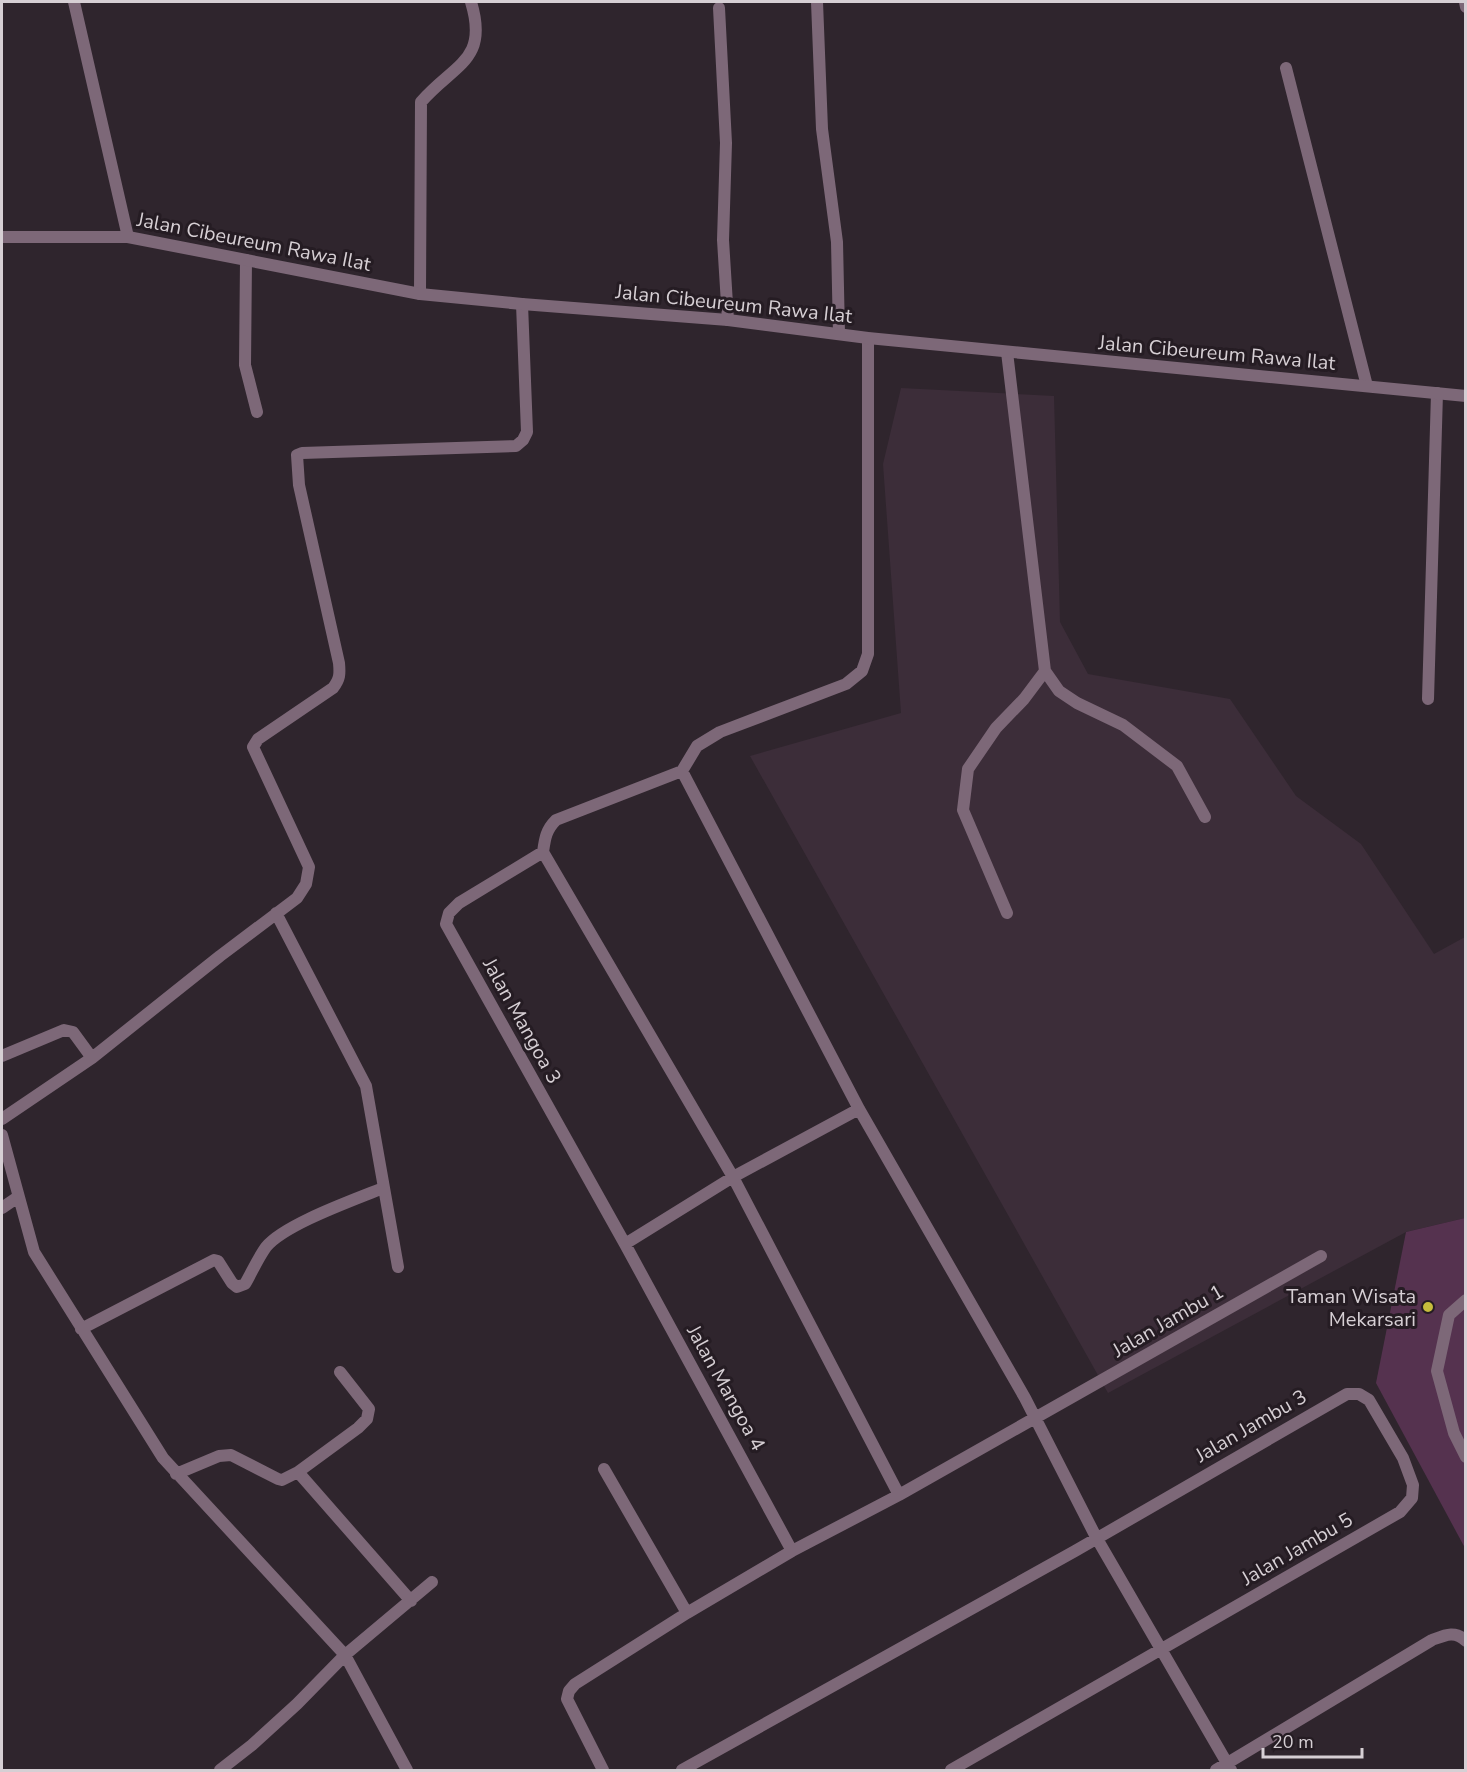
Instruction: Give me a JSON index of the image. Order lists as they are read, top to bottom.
{
  "streets": {
    "street": [
      "Jalan Cibeureum Rawa Ilat",
      "Jalan Mangoa 3",
      "Jalan Jambu 1",
      "Jalan Mangoa 4",
      "Jalan Jambu 3",
      "Jalan Jambu 5"
    ]
  },
  "crossings": [
    ["Jalan Mangoa 3", "Jalan Mangoa 4"],
    ["Jalan Jambu 1", "Jalan Mangoa 4"],
    ["Jalan Jambu 3", "Jalan Jambu 5"]
  ],
  "places": ["Taman Wisata Mekarsari"],
  "scale_bar": "20 m"
}
